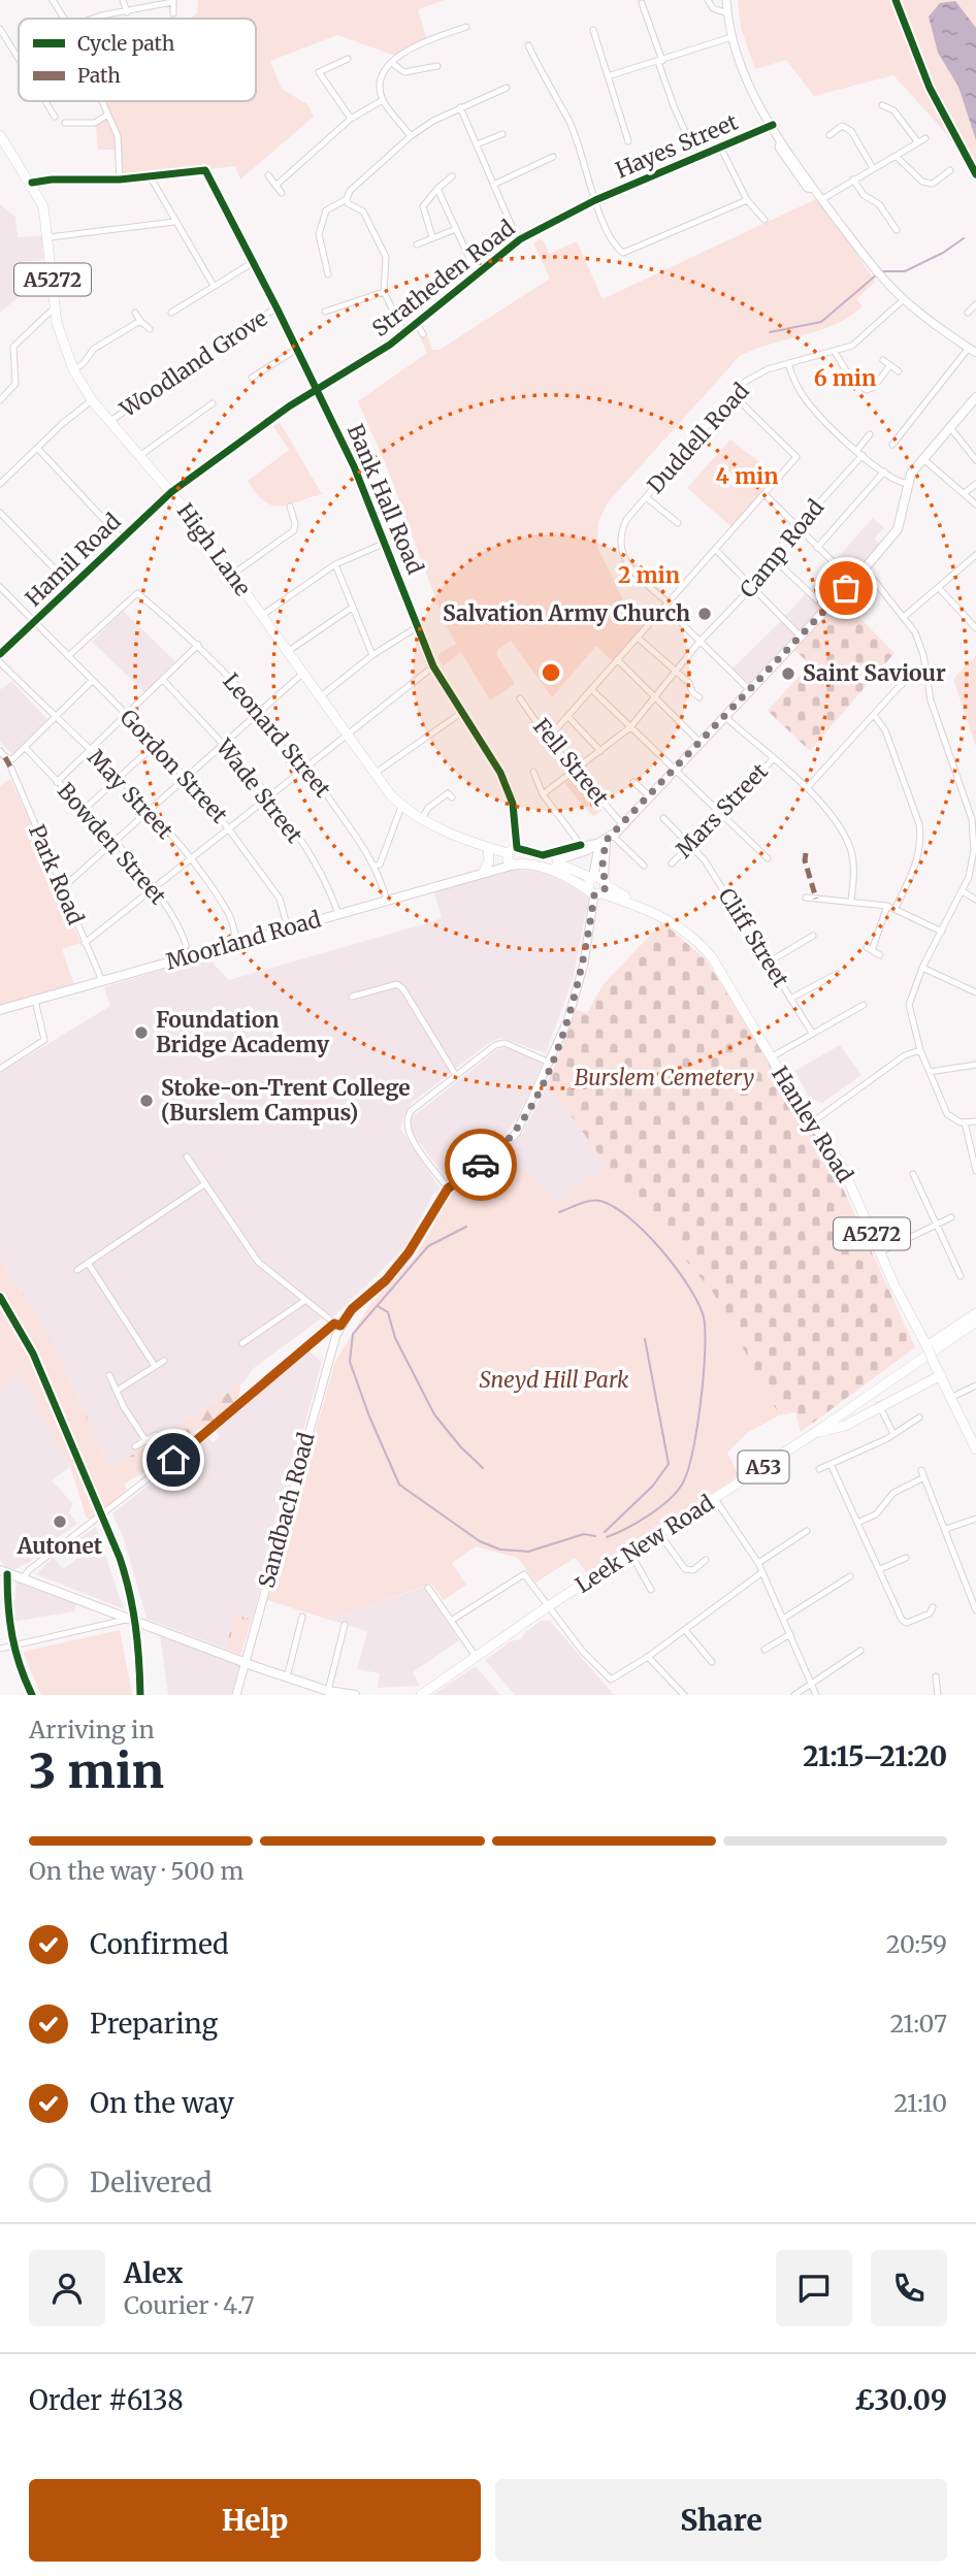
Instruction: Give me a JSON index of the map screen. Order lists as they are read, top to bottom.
{
  "streets": {
    "main road": [
      "A5272",
      "High Lane",
      "Moorland Road",
      "Hanley Road",
      "A53",
      "Leek New Road"
    ],
    "street": [
      "Hayes Street",
      "Stratheden Road",
      "Woodland Grove",
      "Duddell Road",
      "Bank Hall Road",
      "Camp Road",
      "Hamil Road",
      "Leonard Street",
      "Fell Street",
      "Gordon Street",
      "Wade Street",
      "May Street",
      "Mars Street",
      "Bowden Street",
      "Park Road",
      "Cliff Street",
      "Sandbach Road"
    ]
  },
  "crossings": [
    ["Hayes Street", "Stratheden Road"],
    ["Stratheden Road", "Bank Hall Road"],
    ["Stratheden Road", "High Lane"],
    ["Stratheden Road", "Hamil Road"],
    ["A5272", "Bank Hall Road"],
    ["A5272", "High Lane"],
    ["A5272", "Moorland Road"],
    ["A5272", "Hanley Road"],
    ["Woodland Grove", "Bank Hall Road"],
    ["Woodland Grove", "High Lane"],
    ["Duddell Road", "Camp Road"],
    ["Bank Hall Road", "High Lane"],
    ["Bank Hall Road", "Moorland Road"],
    ["Camp Road", "Fell Street"],
    ["High Lane", "Hamil Road"],
    ["High Lane", "Moorland Road"],
    ["Hamil Road", "Gordon Street"],
    ["Leonard Street", "Gordon Street"],
    ["Leonard Street", "Moorland Road"],
    ["Gordon Street", "Moorland Road"],
    ["Wade Street", "Moorland Road"],
    ["May Street", "Moorland Road"],
    ["Mars Street", "Cliff Street"],
    ["Park Road", "Moorland Road"]
  ],
  "parks": ["Burslem Cemetery", "Sneyd Hill Park"],
  "places": [
    "Salvation Army Church",
    "Saint Saviour",
    "Foundation Bridge Academy",
    "Stoke-on-Trent College (Burslem Campus)",
    "Autonet"
  ],
  "legend": ["Cycle path", "Path"],
  "page": {
    "heading": ["3 min", "Arriving in", "21:15–21:20"],
    "panel": [
      "Alex",
      "Courier · 4.7",
      "Order #6138",
      "£30.09"
    ],
    "bar": "On the way · 500 m",
    "list": [
      ["Confirmed", "20:59"],
      ["Preparing", "21:07"],
      ["On the way", "21:10"],
      "Delivered"
    ],
    "buttons": ["Help", "Share"]
  },
  "rings": ["6 min", "4 min", "2 min"]
}
